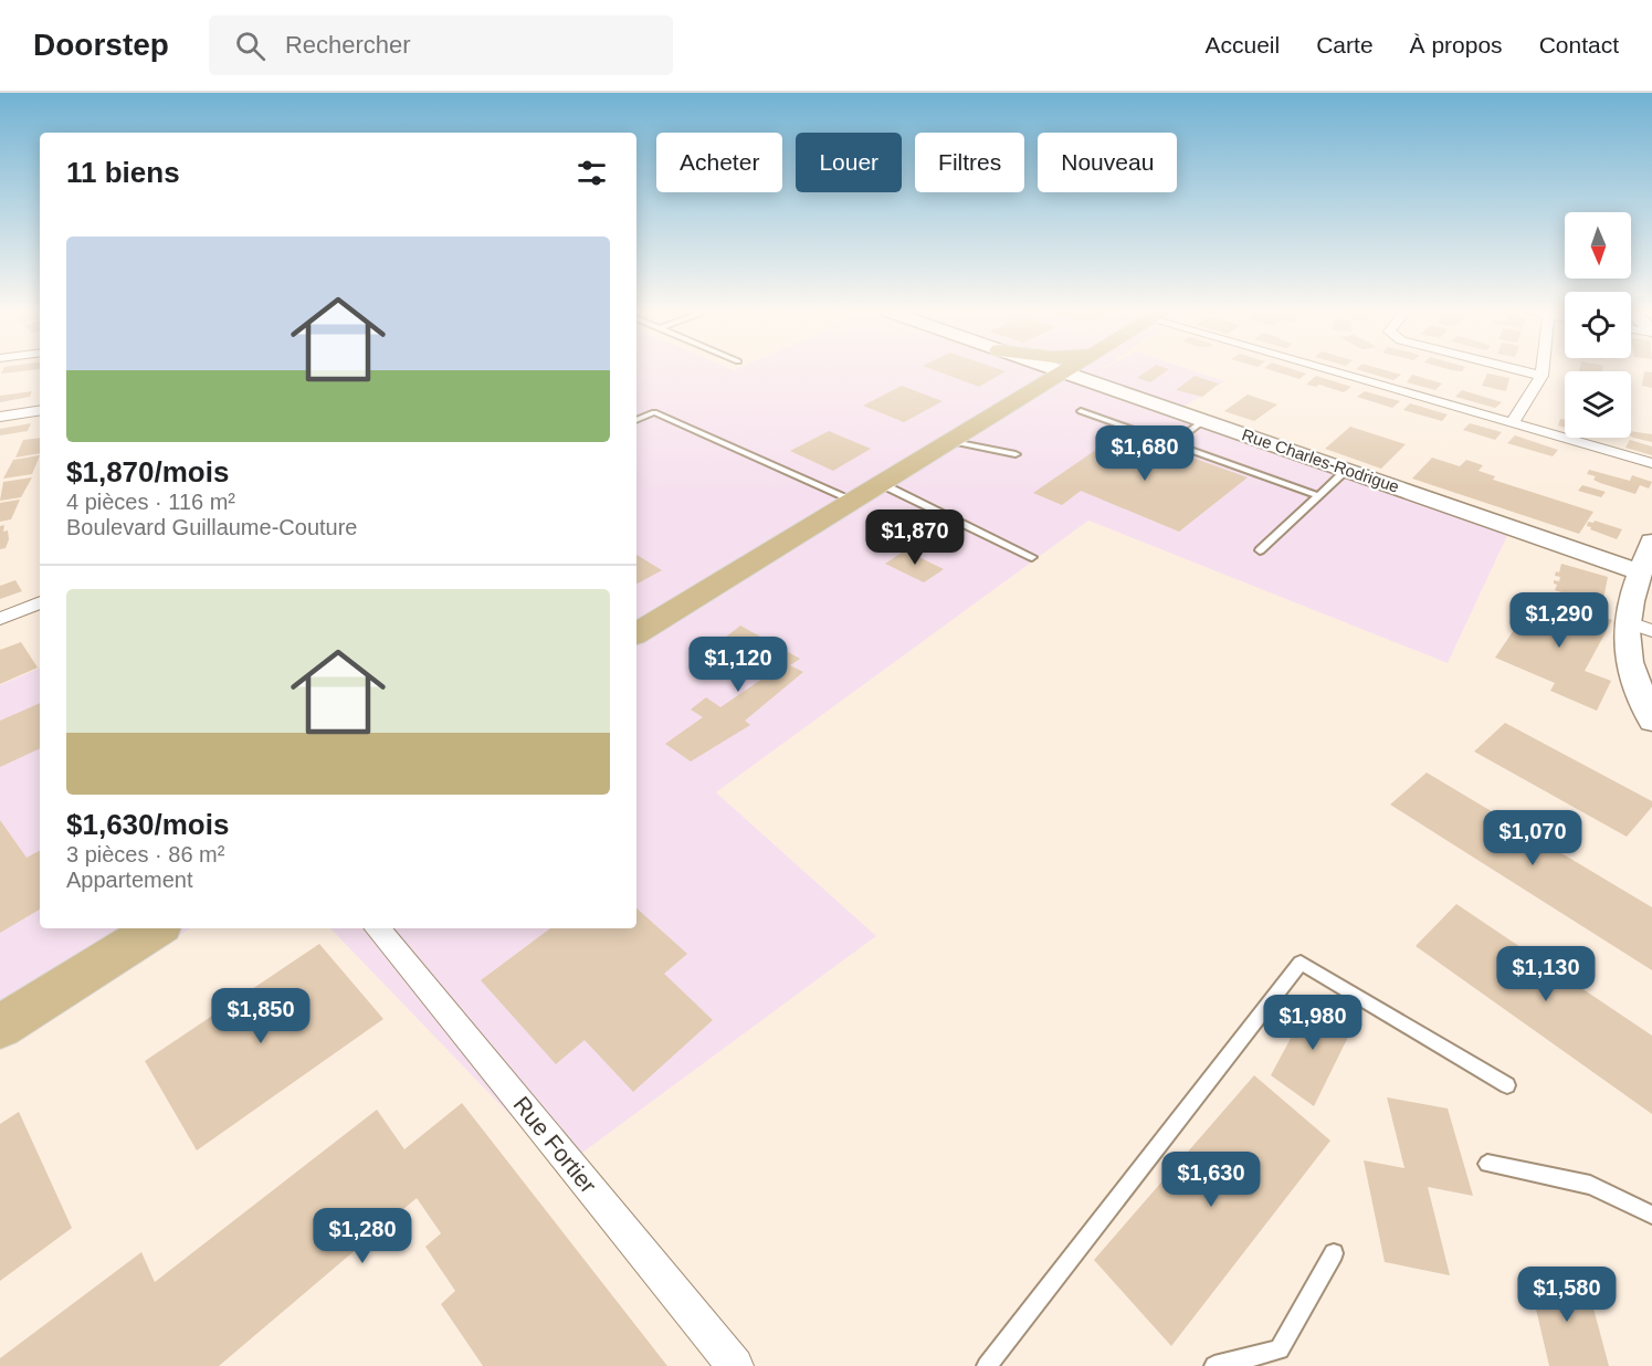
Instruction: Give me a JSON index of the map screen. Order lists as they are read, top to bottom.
{
  "streets": {
    "street": ["Rue Charles-Rodrigue", "Rue Fortier"]
  },
  "north": "bottom",
  "page": {
    "header": "Doorstep",
    "search": "Rechercher",
    "nav": [
      "Accueil",
      "Carte",
      "À propos",
      "Contact"
    ],
    "chip": [
      "Acheter",
      "Louer",
      "Filtres",
      "Nouveau"
    ],
    "heading": "11 biens",
    "list": [
      {
        "name": "$1,870/mois",
        "note": "4 pièces · 116 m² · Boulevard Guillaume-Couture"
      },
      {
        "name": "$1,630/mois",
        "note": "3 pièces · 86 m² · Appartement"
      }
    ],
    "price": [
      "$1,680",
      "$1,870",
      "$1,290",
      "$1,120",
      "$1,070",
      "$1,130",
      "$1,850",
      "$1,980",
      "$1,630",
      "$1,280",
      "$1,580"
    ]
  }
}
